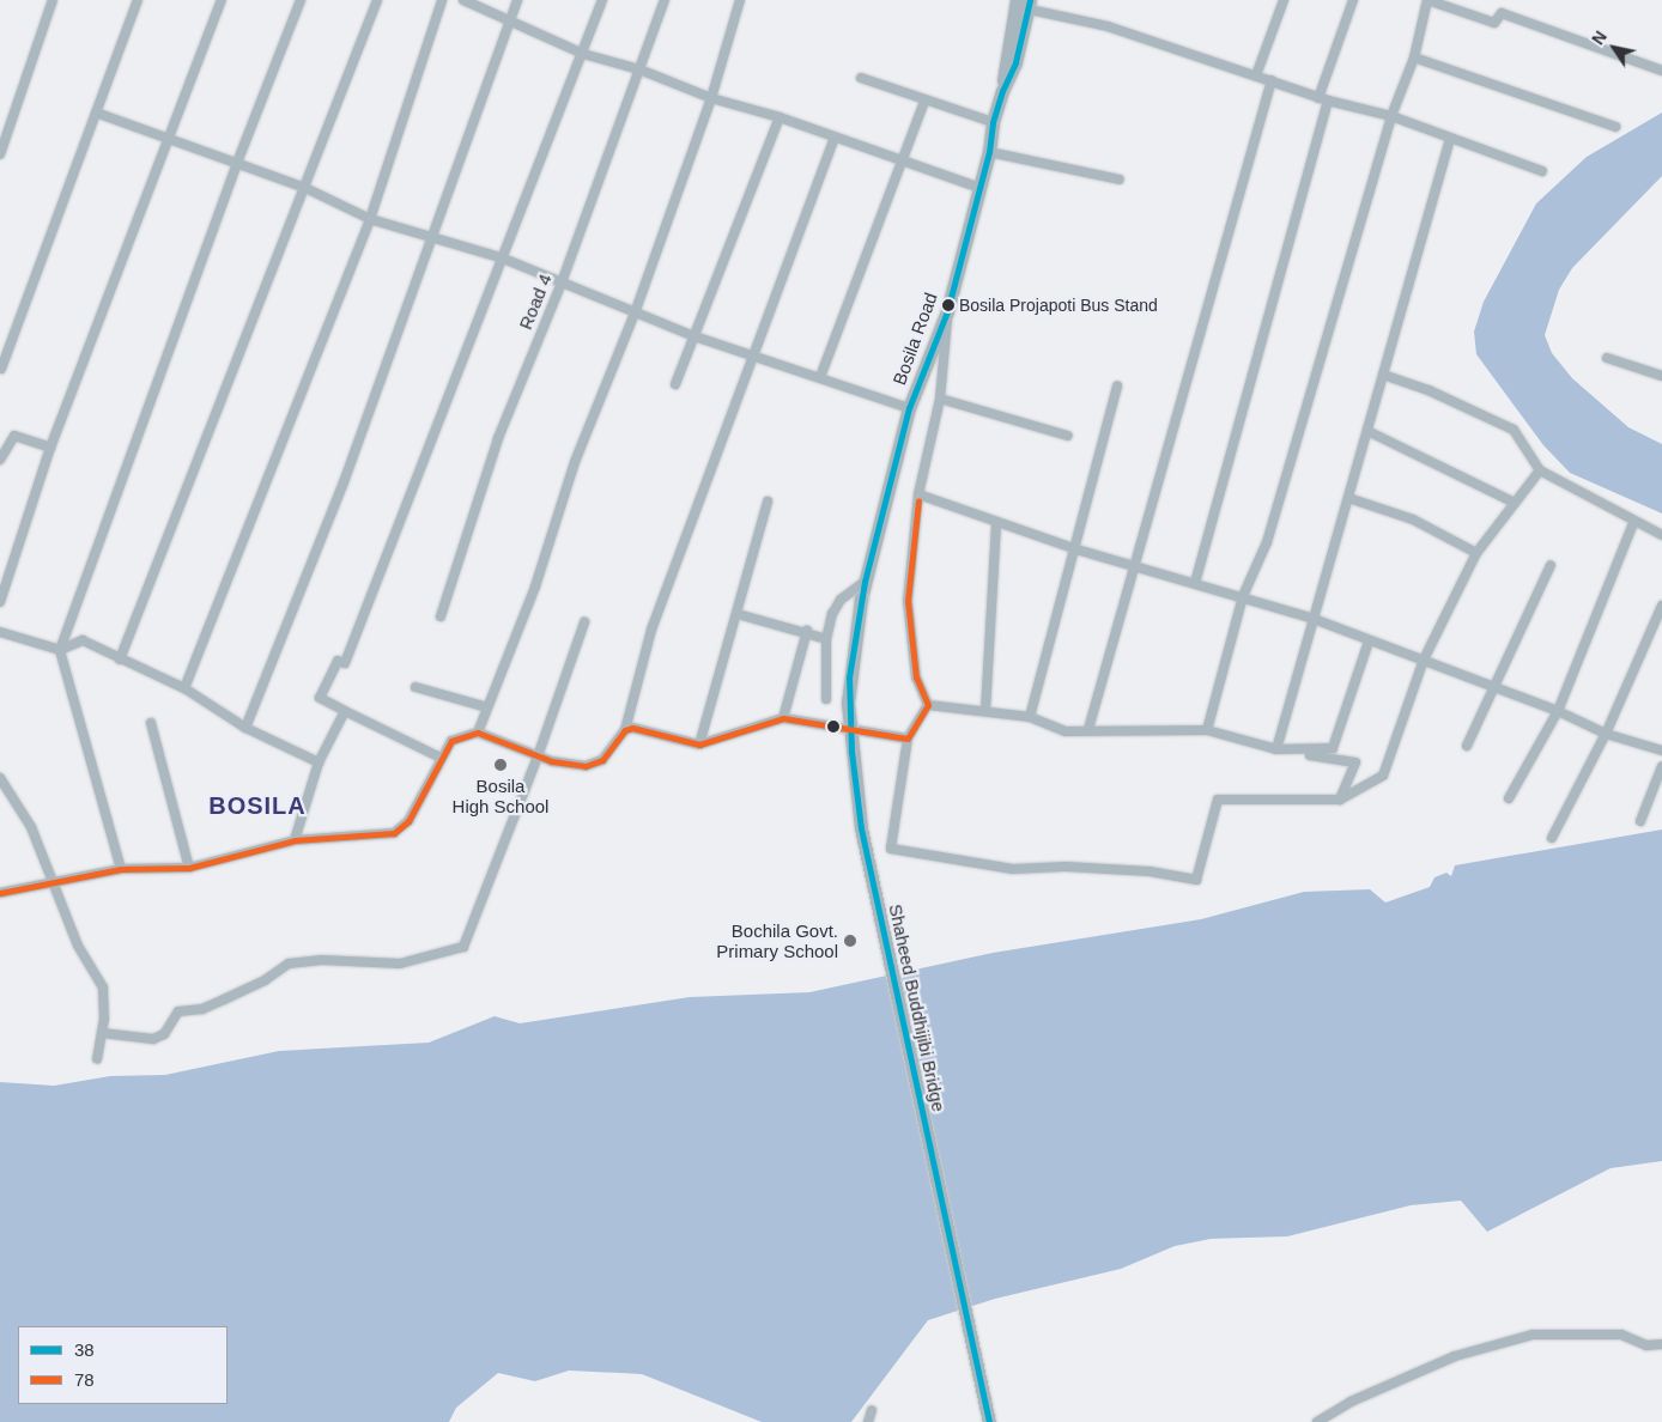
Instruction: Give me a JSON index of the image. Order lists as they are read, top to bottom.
{
  "streets": {
    "main road": ["Bosila Road", "Shaheed Buddhijibi Bridge"],
    "street": ["Road 4"]
  },
  "crossings": [
    ["Bosila Road", "Shaheed Buddhijibi Bridge"]
  ],
  "districts": ["BOSILA"],
  "places": ["Bosila Projapoti Bus Stand", "Bosila High School", "Bochila Govt. Primary School"],
  "lines": ["transit line 38", "transit line 78"],
  "legend": ["38", "78"],
  "north": "top left"
}
